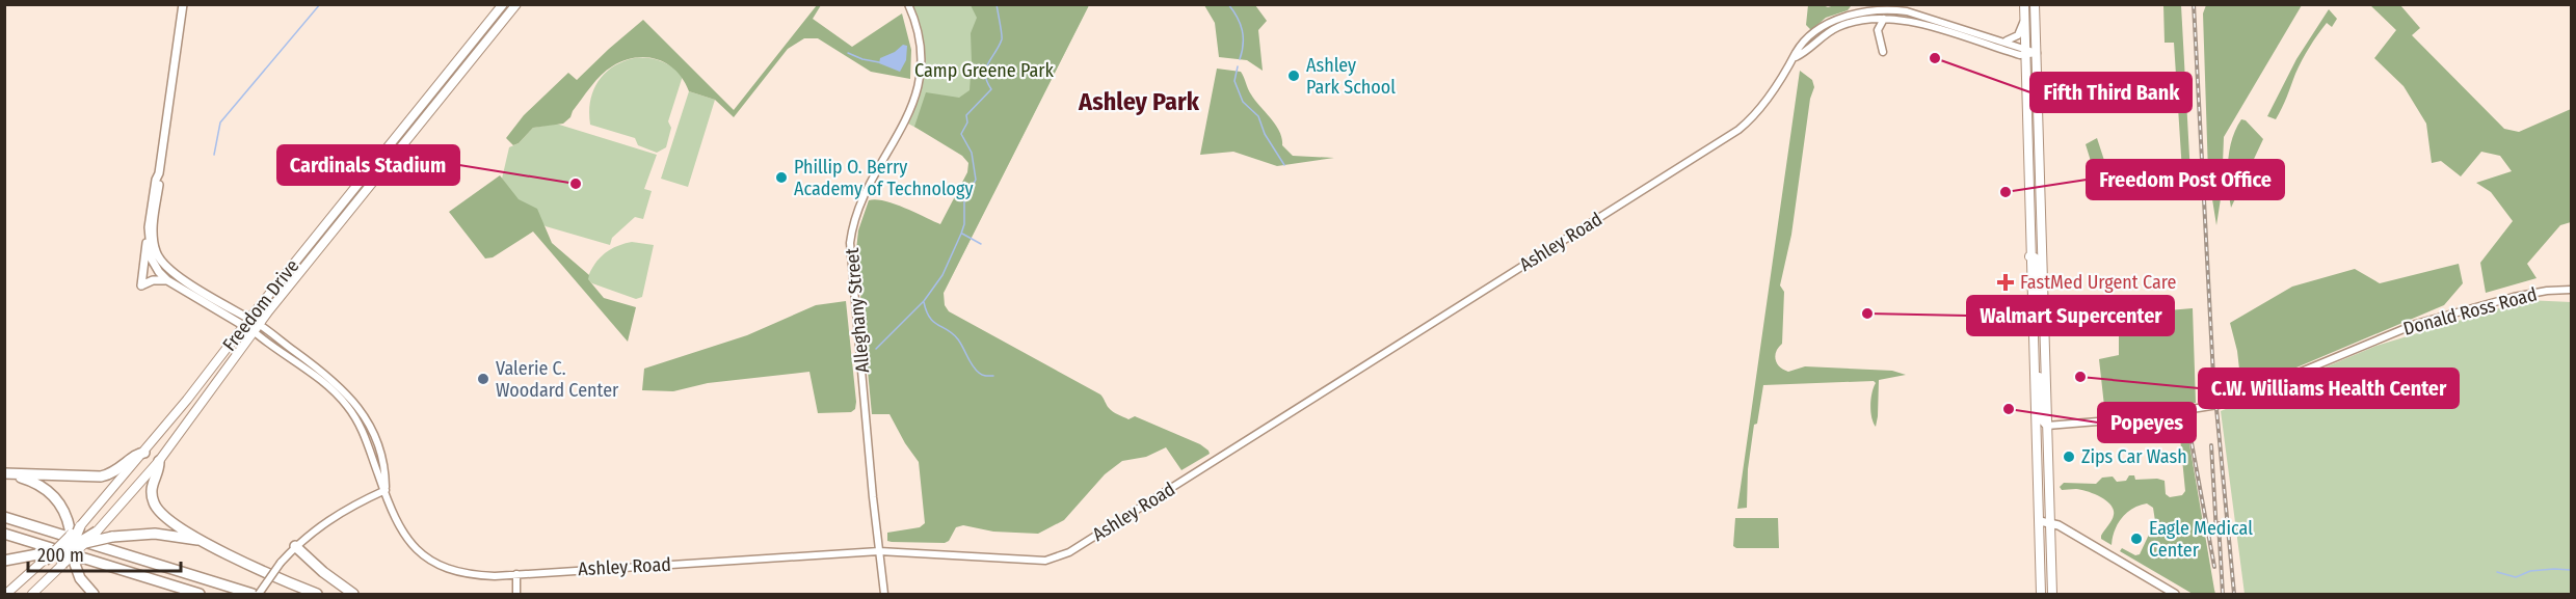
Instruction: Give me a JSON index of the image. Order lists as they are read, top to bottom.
{
  "streets": {
    "main road": ["Freedom Drive"],
    "street": ["Ashley Road", "Alleghany Street", "Donald Ross Road"]
  },
  "crossings": [
    ["Ashley Road", "Freedom Drive"],
    ["Ashley Road", "Alleghany Street"]
  ],
  "districts": ["Ashley Park"],
  "parks": ["Camp Greene Park"],
  "places": {
    "other": [
      "Fifth Third Bank",
      "Ashley Park School",
      "Phillip O. Berry Academy of Technology",
      "Cardinals Stadium",
      "Freedom Post Office",
      "Walmart Supercenter",
      "C.W. Williams Health Center",
      "Valerie C. Woodard Center",
      "Popeyes",
      "Zips Car Wash",
      "Eagle Medical Center"
    ],
    "health": ["FastMed Urgent Care"]
  },
  "scale_bar": "200 m"
}
